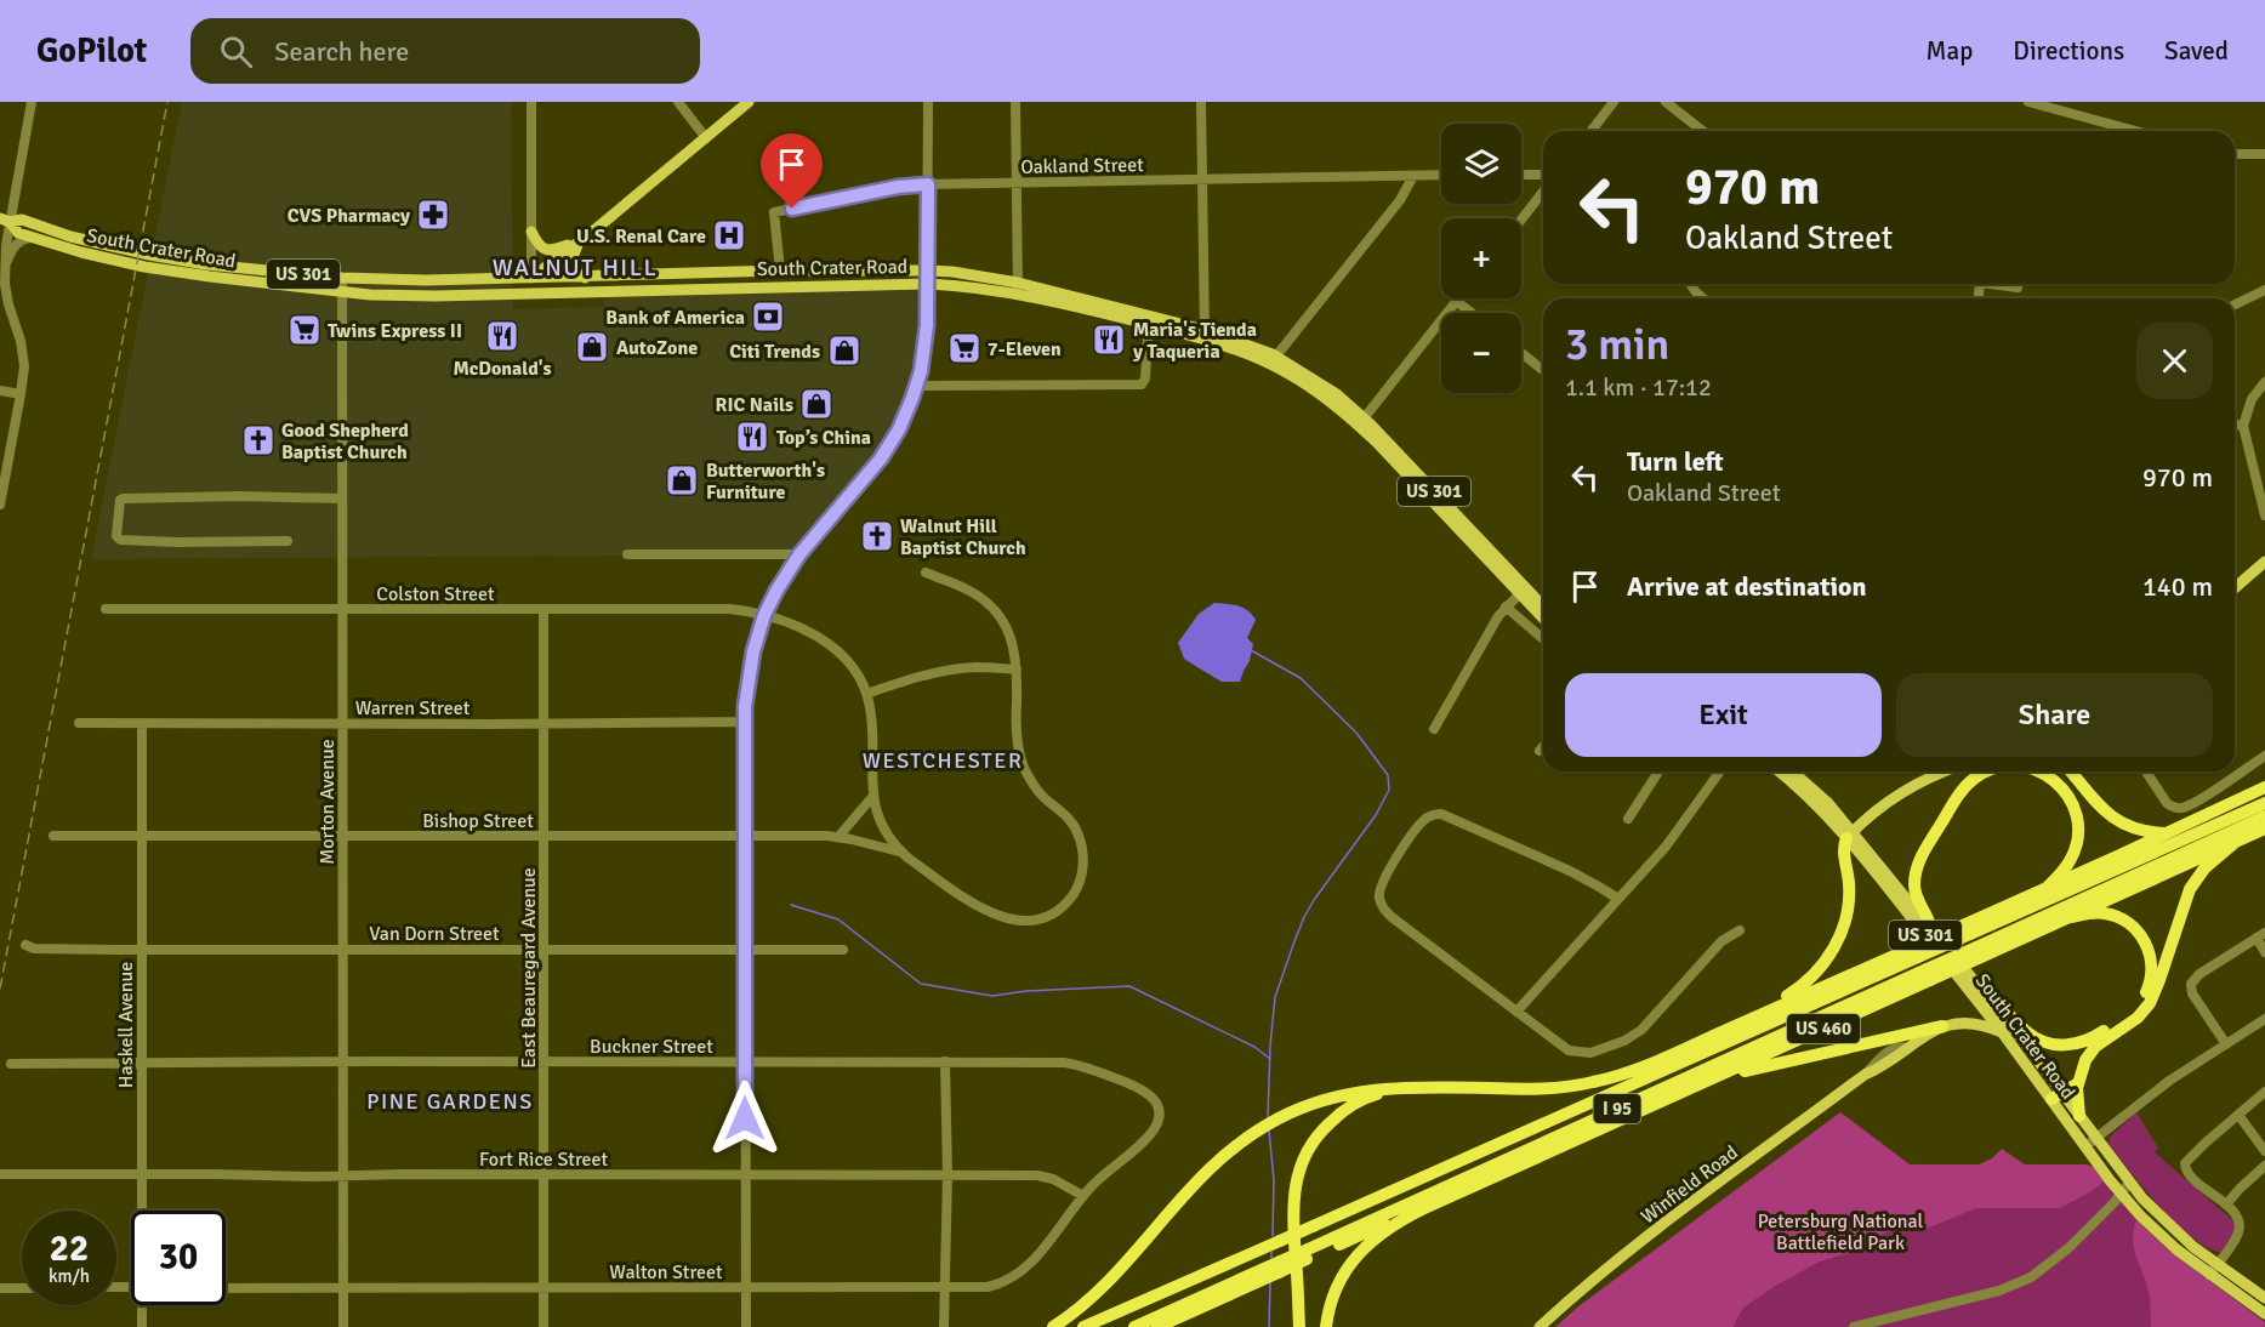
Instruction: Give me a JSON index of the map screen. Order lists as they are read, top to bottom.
{
  "streets": {
    "highway": ["US 460", "I 95"],
    "main road": ["South Crater Road", "US 301", "Winfield Road"],
    "street": [
      "Oakland Street",
      "Colston Street",
      "Warren Street",
      "Morton Avenue",
      "Bishop Street",
      "Van Dorn Street",
      "East Beauregard Avenue",
      "Haskell Avenue",
      "Buckner Street",
      "Fort Rice Street",
      "Walton Street"
    ]
  },
  "crossings": [
    ["Oakland Street", "South Crater Road"],
    ["South Crater Road", "Morton Avenue"],
    ["South Crater Road", "Winfield Road"],
    ["Colston Street", "Morton Avenue"],
    ["Colston Street", "East Beauregard Avenue"],
    ["Warren Street", "Morton Avenue"],
    ["Warren Street", "East Beauregard Avenue"],
    ["Warren Street", "Haskell Avenue"],
    ["Morton Avenue", "Bishop Street"],
    ["Morton Avenue", "Van Dorn Street"],
    ["Morton Avenue", "Buckner Street"],
    ["Morton Avenue", "Fort Rice Street"],
    ["Morton Avenue", "Walton Street"],
    ["Bishop Street", "East Beauregard Avenue"],
    ["Bishop Street", "Haskell Avenue"],
    ["Van Dorn Street", "East Beauregard Avenue"],
    ["Van Dorn Street", "Haskell Avenue"],
    ["East Beauregard Avenue", "Buckner Street"],
    ["East Beauregard Avenue", "Fort Rice Street"],
    ["East Beauregard Avenue", "Walton Street"],
    ["Haskell Avenue", "Buckner Street"],
    ["Haskell Avenue", "Fort Rice Street"],
    ["US 460", "I 95"],
    ["Buckner Street", "Fort Rice Street"],
    ["Buckner Street", "Walton Street"],
    ["Fort Rice Street", "Walton Street"]
  ],
  "districts": ["WALNUT HILL", "WESTCHESTER", "PINE GARDENS"],
  "parks": ["Petersburg National Battlefield Park"],
  "places": {
    "pharmacy": ["CVS Pharmacy"],
    "hospital": ["U.S. Renal Care"],
    "bank": ["Bank of America"],
    "supermarket": ["Twins Express II", "7-Eleven"],
    "restaurant": ["McDonald's", "Maria's Tienda y Taqueria", "Top’s China"],
    "shop": [
      "AutoZone",
      "Citi Trends",
      "RIC Nails",
      "Butterworth's Furniture"
    ],
    "church": ["Good Shepherd Baptist Church", "Walnut Hill Baptist Church"]
  },
  "page": {
    "header": "GoPilot",
    "search": "Search here",
    "nav": ["Map", "Directions", "Saved"],
    "map_buttons": ["+", "−"],
    "turn": ["970 m", "Oakland Street"],
    "heading": ["3 min", "1.1 km · 17:12"],
    "list": [
      {
        "name": "Turn left",
        "note": "Oakland Street",
        "value": "970 m"
      },
      {
        "name": "Arrive at destination",
        "value": "140 m"
      }
    ],
    "buttons": ["Exit", "Share"],
    "speed": "22 km/h",
    "limit": "30"
  }
}
